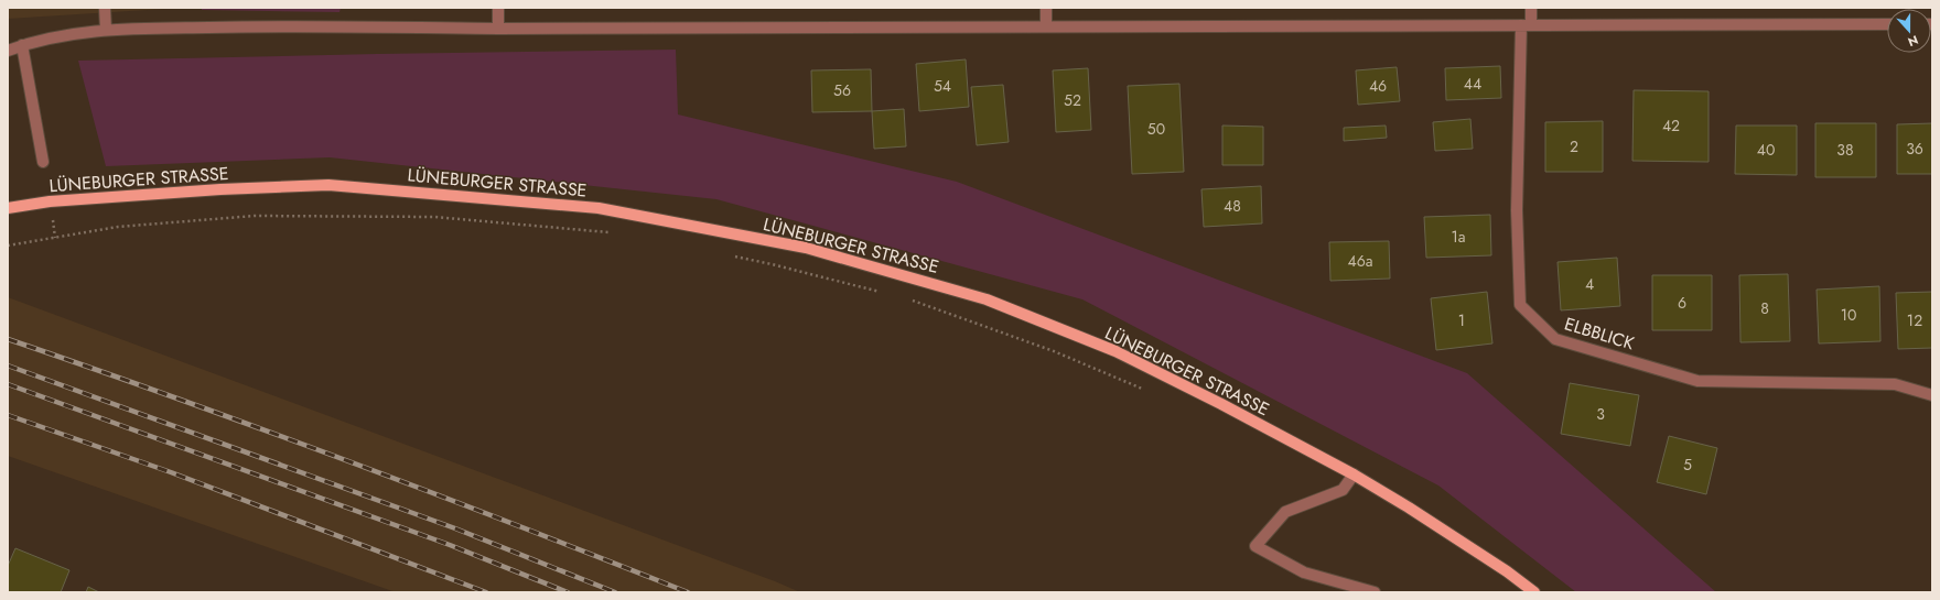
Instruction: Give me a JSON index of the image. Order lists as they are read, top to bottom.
{
  "streets": {
    "main road": ["LÜNEBURGER STRASSE"],
    "street": ["ELBBLICK"]
  },
  "house_numbers": [
    "44",
    "54",
    "46",
    "56",
    "52",
    "42",
    "50",
    "2",
    "36",
    "40",
    "38",
    "48",
    "1a",
    "46a",
    "4",
    "6",
    "8",
    "10",
    "1",
    "12",
    "3",
    "5"
  ],
  "north": "bottom"
}
